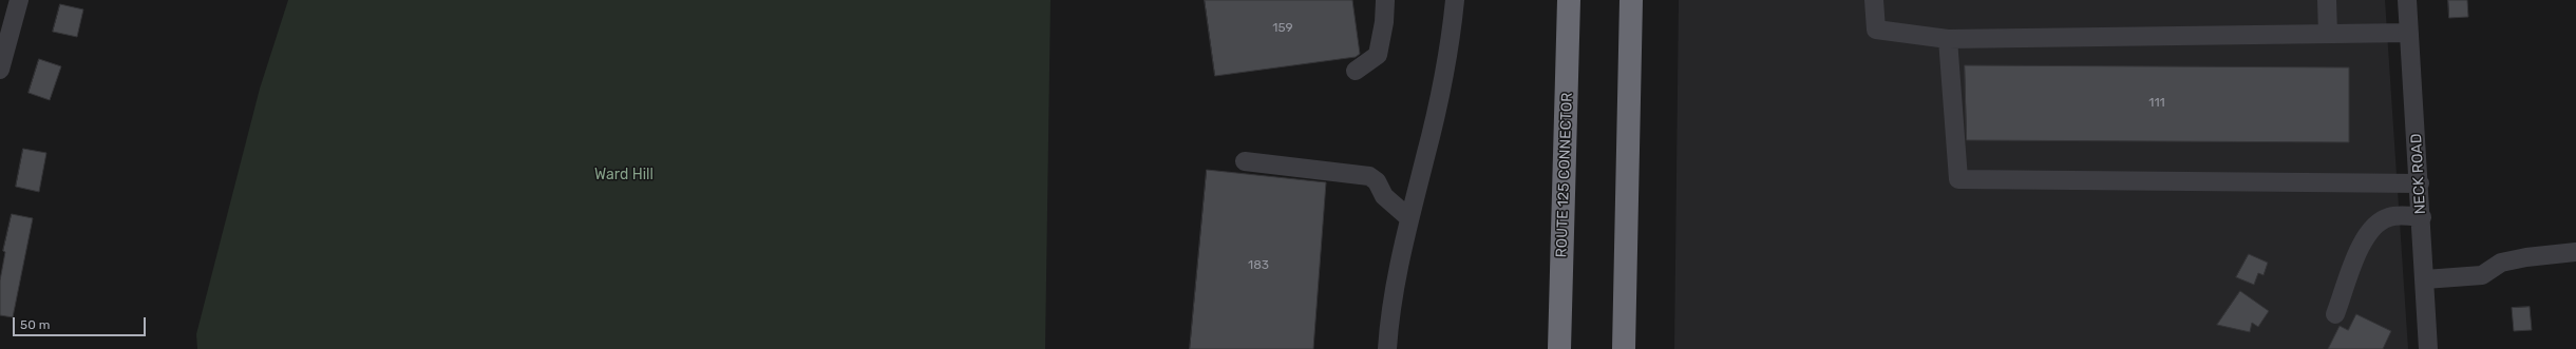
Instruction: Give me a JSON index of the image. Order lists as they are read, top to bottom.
{
  "streets": {
    "highway": ["ROUTE 125 CONNECTOR"],
    "street": ["NECK ROAD"]
  },
  "parks": ["Ward Hill"],
  "house_numbers": ["159", "111", "183"],
  "scale_bar": "50 m"
}
